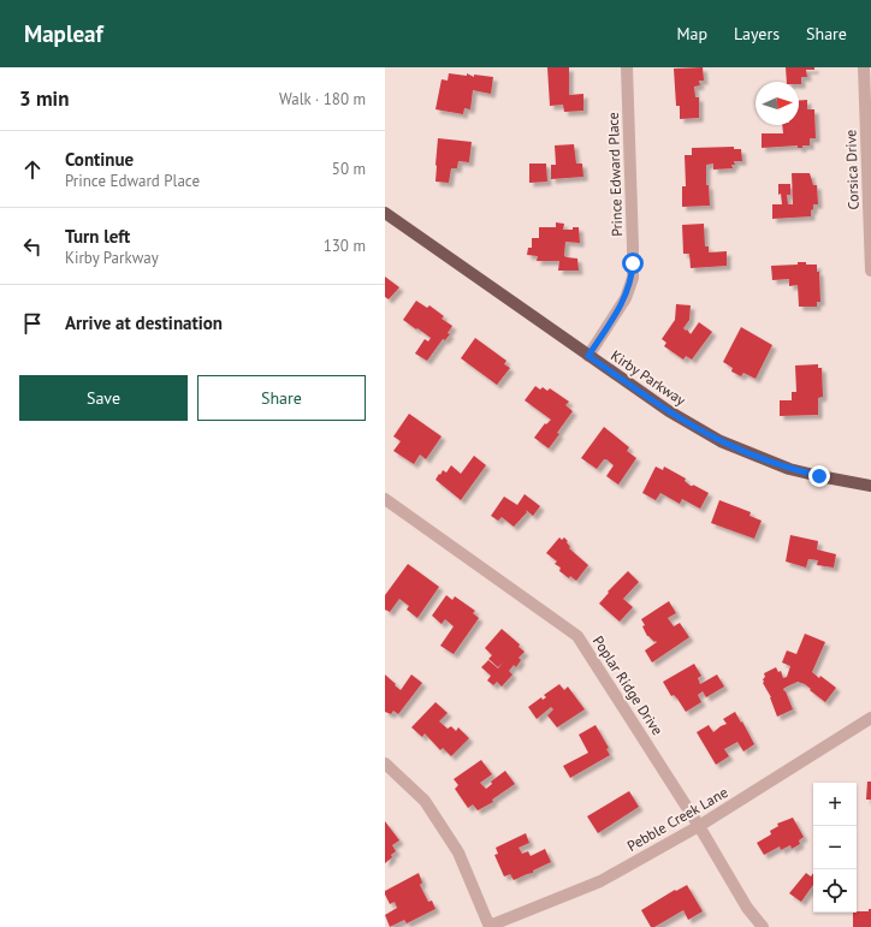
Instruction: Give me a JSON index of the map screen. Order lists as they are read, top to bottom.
{
  "streets": {
    "main road": ["Kirby Parkway"],
    "street": [
      "Corsica Drive",
      "Prince Edward Place",
      "Poplar Ridge Drive",
      "Pebble Creek Lane"
    ]
  },
  "crossings": [
    ["Prince Edward Place", "Kirby Parkway"],
    ["Poplar Ridge Drive", "Pebble Creek Lane"]
  ],
  "north": "right",
  "page": {
    "header": "Mapleaf",
    "nav": ["Map", "Layers", "Share"],
    "heading": ["3 min", "Walk · 180 m"],
    "list": [
      ["Continue", "Prince Edward Place", "50 m"],
      ["Turn left", "Kirby Parkway", "130 m"],
      "Arrive at destination"
    ],
    "buttons": ["Save", "Share"],
    "map_buttons": ["+", "−"]
  }
}
